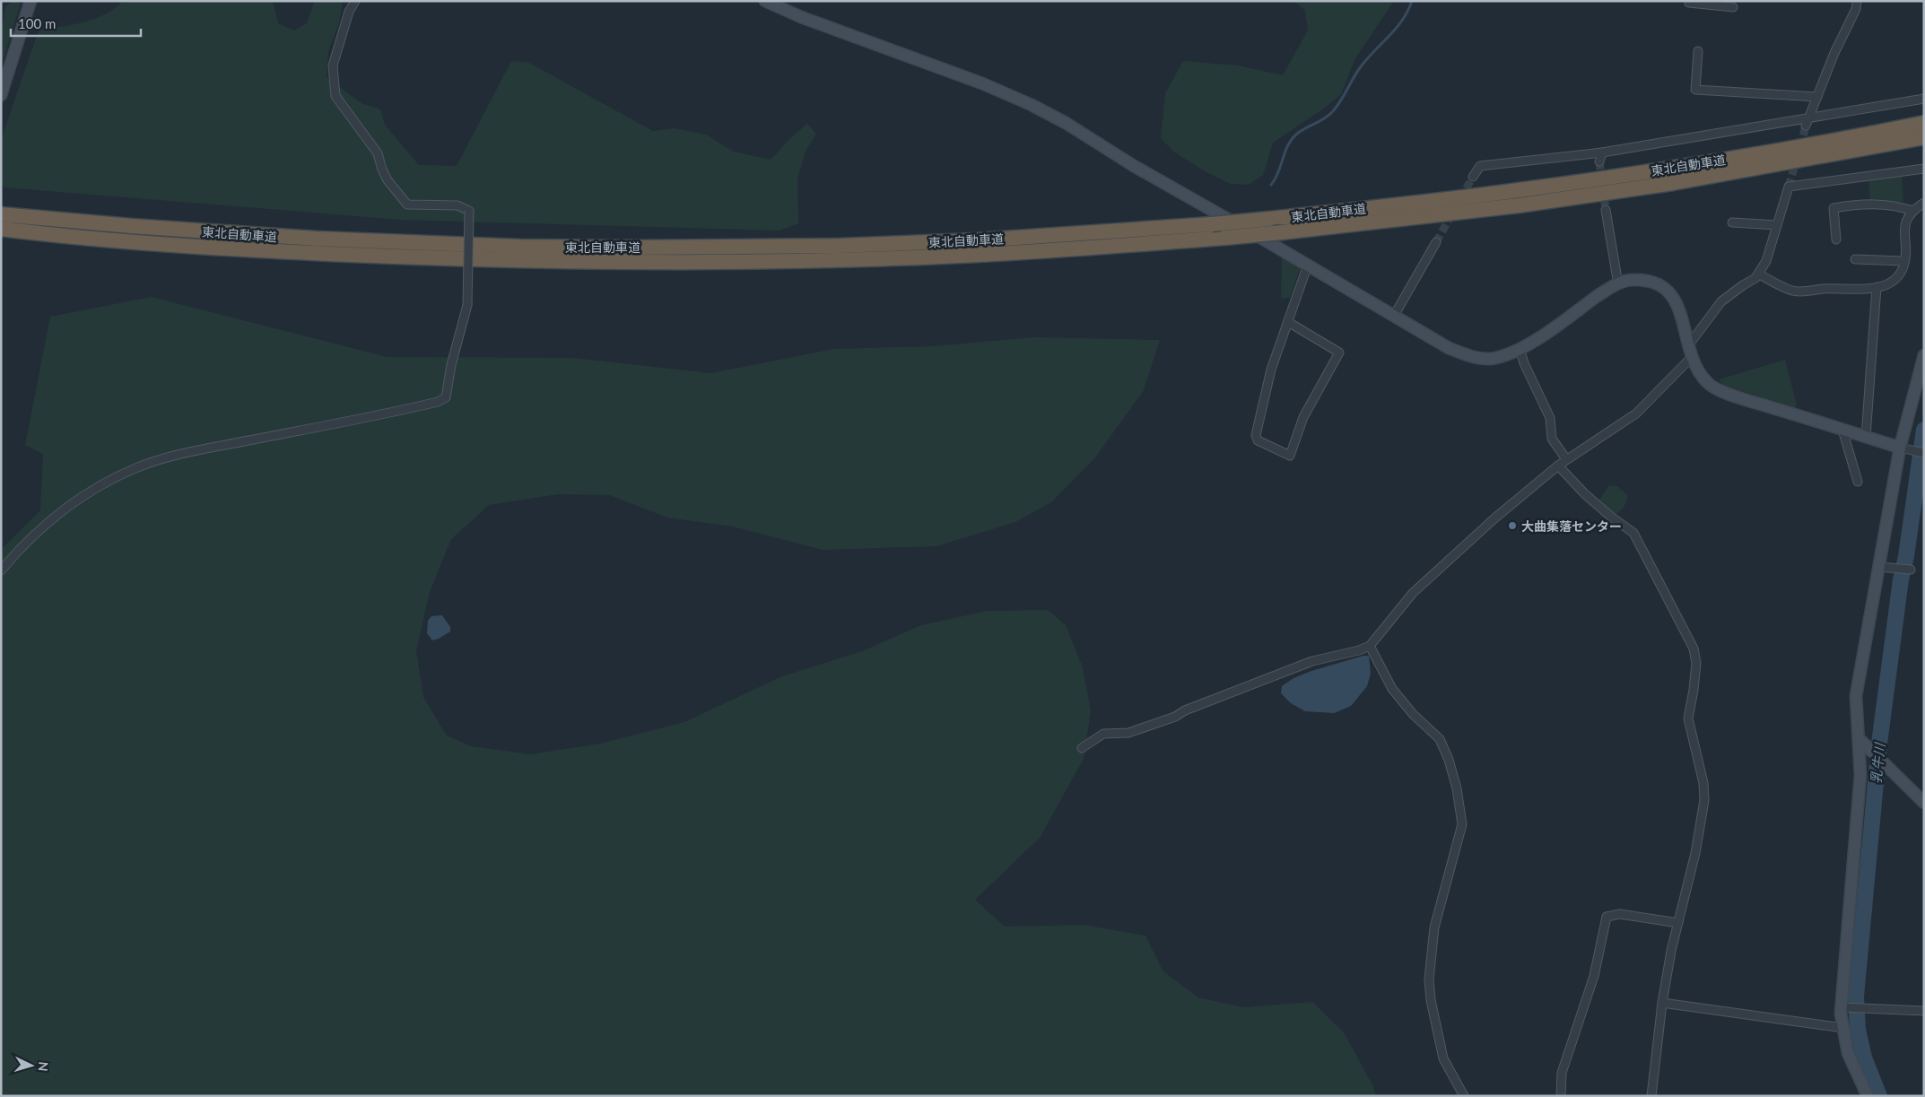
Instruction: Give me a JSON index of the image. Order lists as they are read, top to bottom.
{
  "streets": {
    "highway": ["東北自動車道"]
  },
  "water": ["乳牛川"],
  "places": ["大曲集落センター"],
  "scale_bar": "100 m",
  "north": "right"
}
